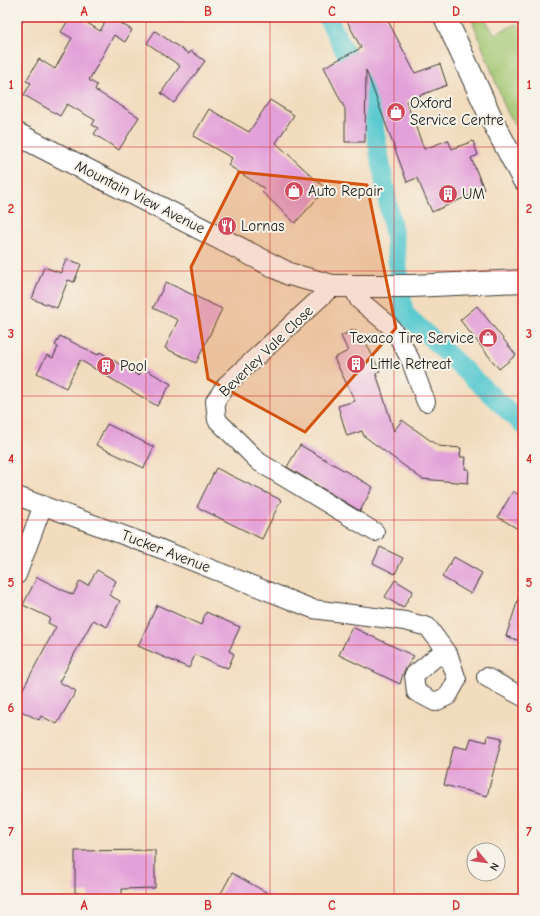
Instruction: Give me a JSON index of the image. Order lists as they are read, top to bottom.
{
  "streets": {
    "main road": ["Mountain View Avenue"],
    "street": ["Beverley Vale Close", "Tucker Avenue"]
  },
  "crossings": [
    ["Mountain View Avenue", "Beverley Vale Close"]
  ],
  "places": {
    "shop": ["Oxford Service Centre", "Auto Repair", "Texaco Tire Service"],
    "building": ["UM", "Little Retreat", "Pool"],
    "restaurant": ["Lornas"]
  },
  "north": "bottom right",
  "grid": {
    "columns": [
      "A",
      "B",
      "C",
      "D"
    ],
    "rows": [
      "1",
      "2",
      "3",
      "4",
      "5",
      "6",
      "7"
    ]
  }
}
